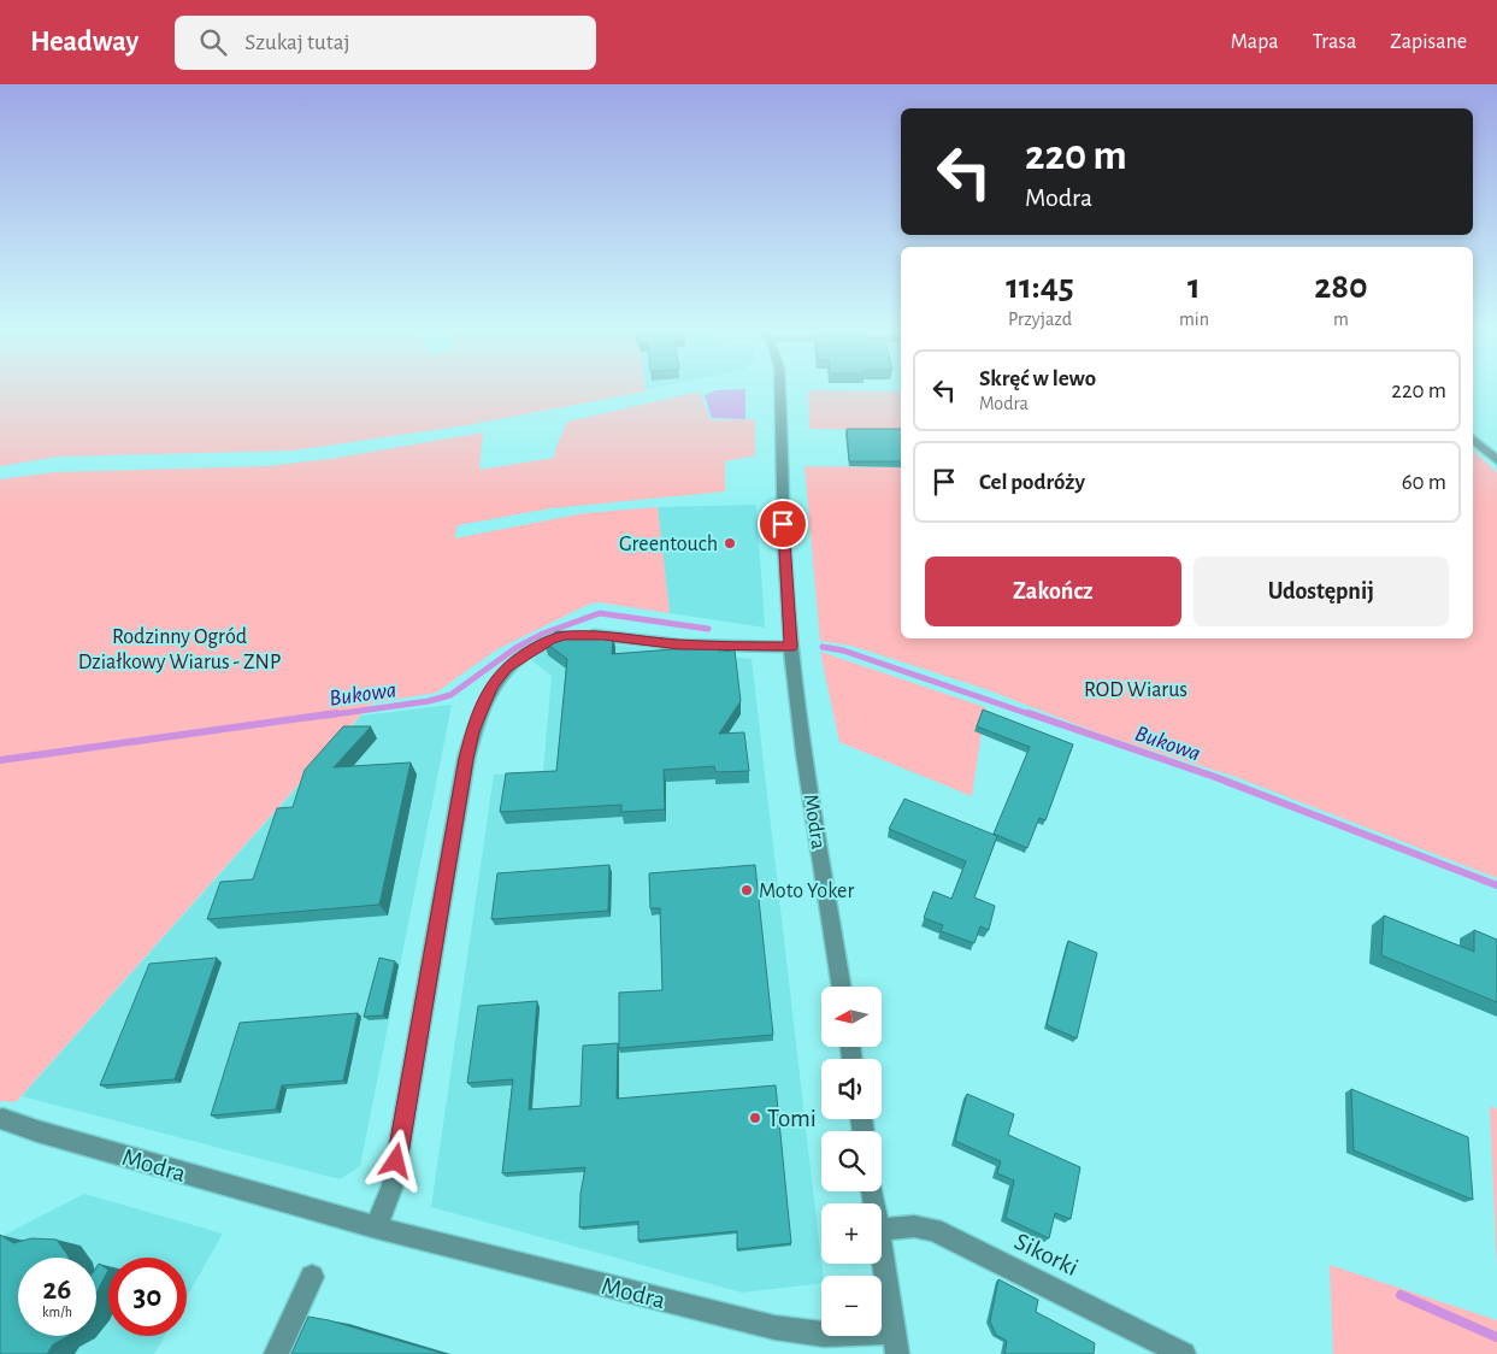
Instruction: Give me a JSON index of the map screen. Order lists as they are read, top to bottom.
{
  "streets": {
    "street": ["Modra", "Sikorki"]
  },
  "water": ["Bukowa"],
  "parks": ["Rodzinny Ogród Działkowy Wiarus - ZNP", "ROD Wiarus"],
  "places": ["Greentouch", "Moto Yoker", "Tomi"],
  "north": "left",
  "page": {
    "header": "Headway",
    "search": "Szukaj tutaj",
    "nav": ["Mapa", "Trasa", "Zapisane"],
    "turn": ["220 m", "Modra"],
    "eta": [
      "11:45",
      "Przyjazd",
      "1",
      "min",
      "280",
      "m"
    ],
    "list": [
      {
        "name": "Skręć w lewo",
        "note": "Modra",
        "value": "220 m"
      },
      {
        "name": "Cel podróży",
        "value": "60 m"
      }
    ],
    "buttons": ["Zakończ", "Udostępnij"],
    "map_buttons": ["+", "−"],
    "speed": "26 km/h",
    "limit": "30"
  }
}
